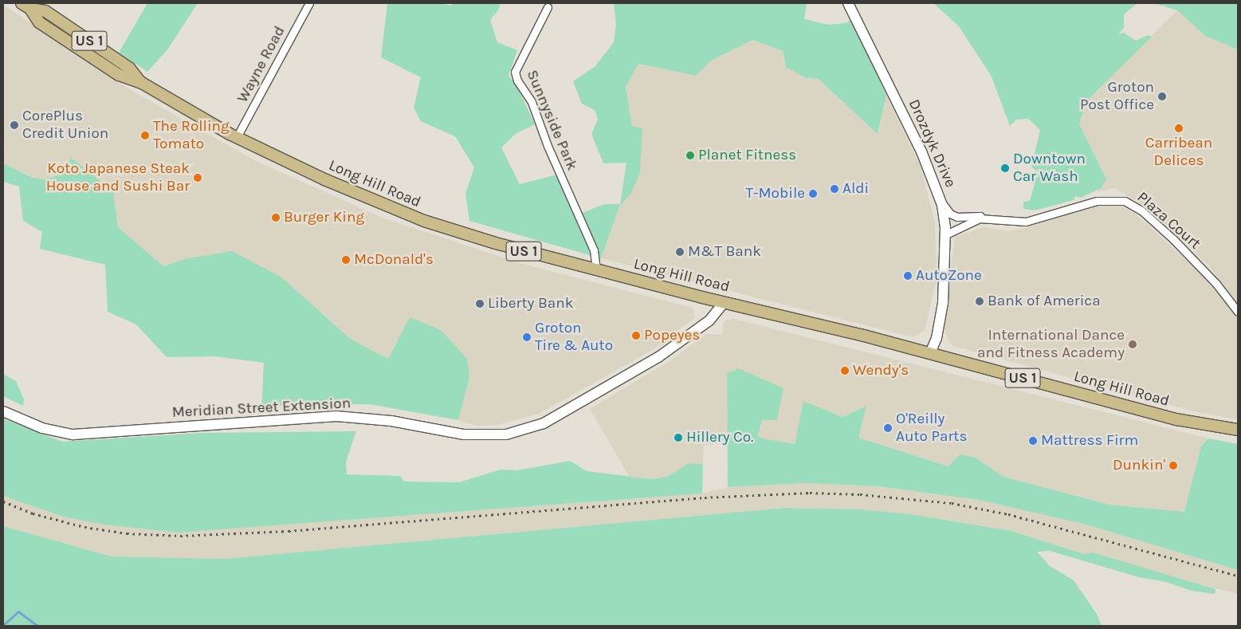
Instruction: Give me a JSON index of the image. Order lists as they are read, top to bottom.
{
  "streets": {
    "main road": ["US 1", "Long Hill Road"],
    "street": [
      "Wayne Road",
      "Sunnyside Park",
      "Drozdyk Drive",
      "Plaza Court",
      "Meridian Street Extension"
    ]
  },
  "crossings": [
    ["Wayne Road", "Long Hill Road"],
    ["Sunnyside Park", "Long Hill Road"],
    ["Drozdyk Drive", "Long Hill Road"],
    ["Drozdyk Drive", "Plaza Court"],
    ["Long Hill Road", "Meridian Street Extension"]
  ],
  "places": [
    "Groton Post Office",
    "CorePlus Credit Union",
    "Carribean Delices",
    "The Rolling Tomato",
    "Planet Fitness",
    "Downtown Car Wash",
    "Koto Japanese Steak House and Sushi Bar",
    "Aldi",
    "T-Mobile",
    "Burger King",
    "M&T Bank",
    "McDonald's",
    "AutoZone",
    "Bank of America",
    "Liberty Bank",
    "Popeyes",
    "Groton Tire & Auto",
    "International Dance and Fitness Academy",
    "Wendy's",
    "O'Reilly Auto Parts",
    "Hillery Co.",
    "Mattress Firm",
    "Dunkin'"
  ]
}
